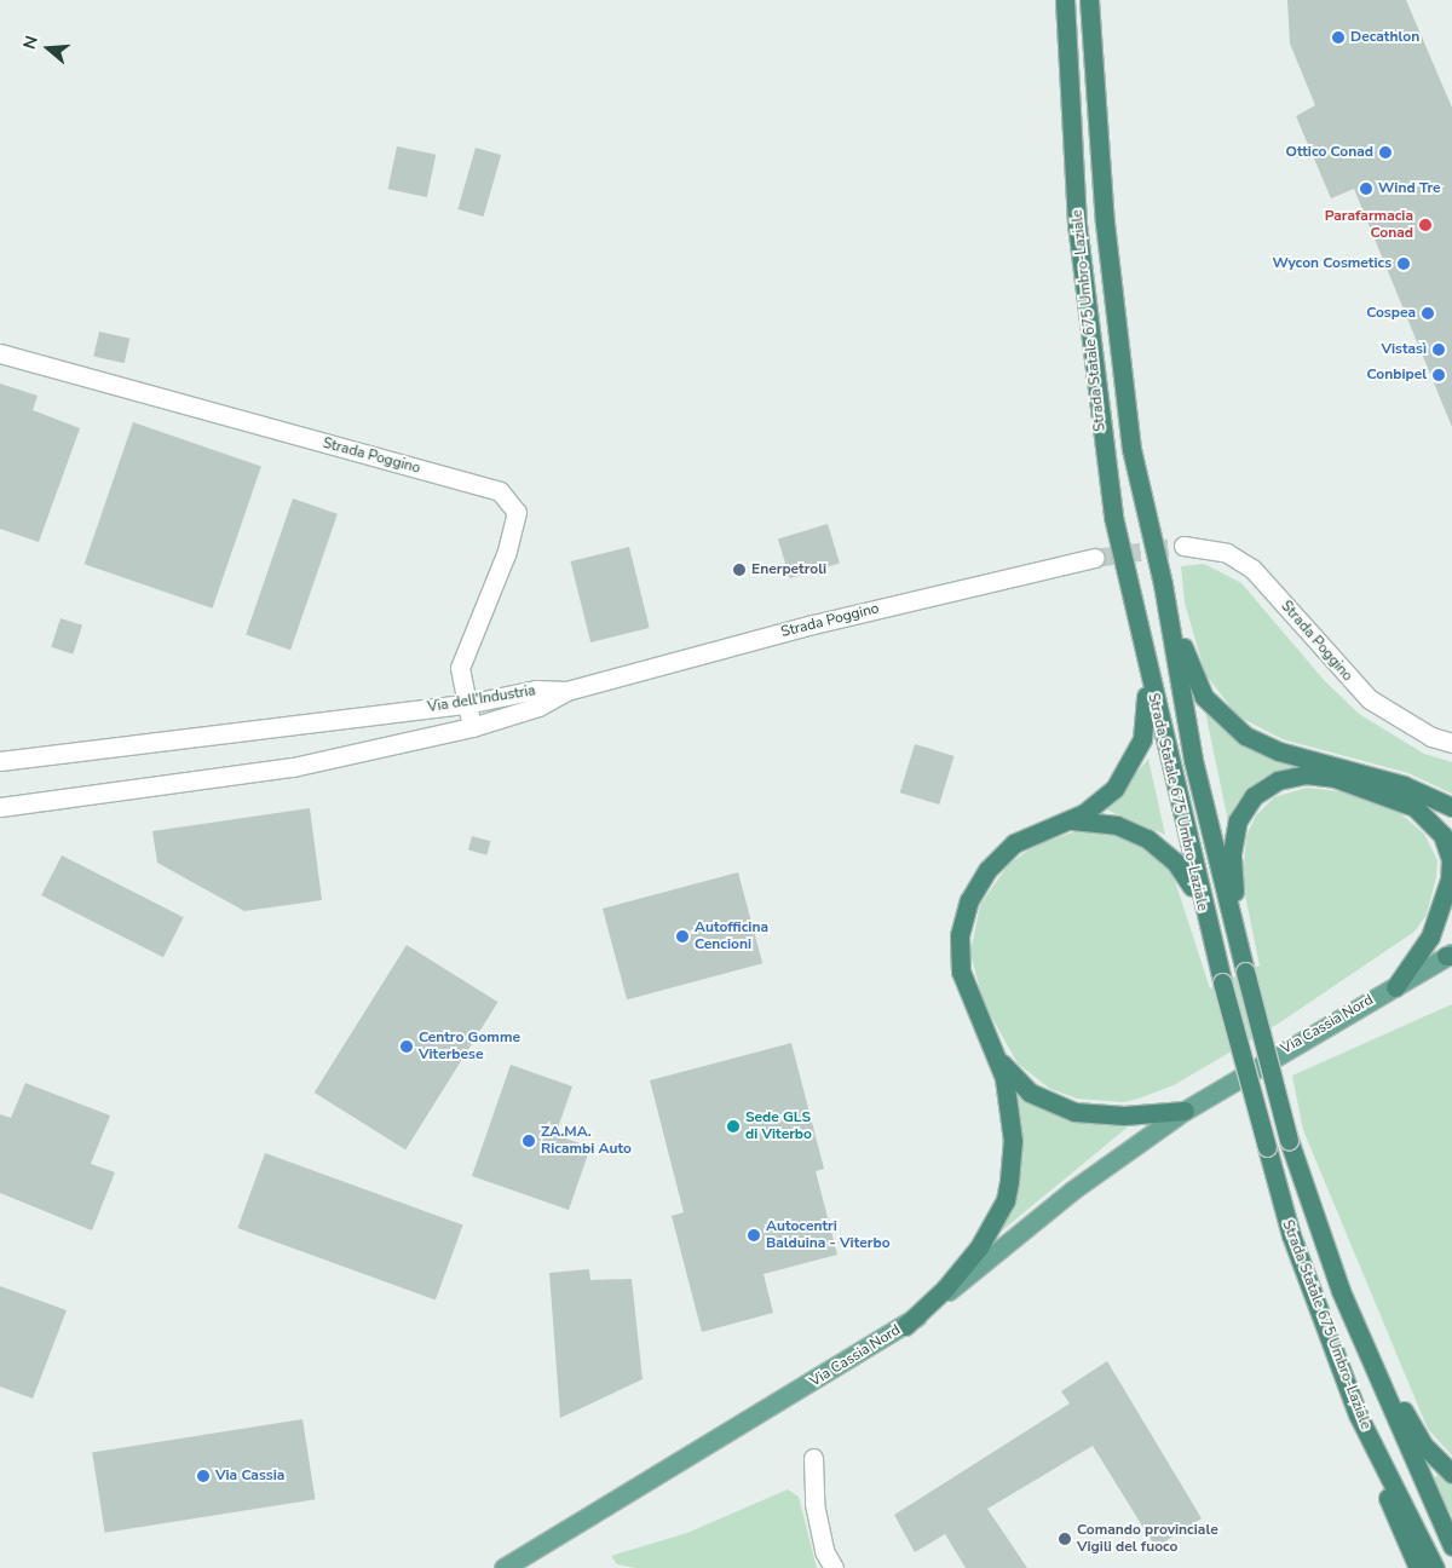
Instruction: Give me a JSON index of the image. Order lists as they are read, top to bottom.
{
  "streets": {
    "highway": ["Strada Statale 675 Umbro-Laziale"],
    "main road": ["Via Cassia Nord"],
    "street": ["Strada Poggino", "Via dell'Industria"]
  },
  "crossings": [
    ["Strada Poggino", "Via dell'Industria"]
  ],
  "places": [
    "Decathlon",
    "Ottico Conad",
    "Wind Tre",
    "Parafarmacia Conad",
    "Wycon Cosmetics",
    "Cospea",
    "Vistasì",
    "Conbipel",
    "Enerpetroli",
    "Autofficina Cencioni",
    "Centro Gomme Viterbese",
    "Sede GLS di Viterbo",
    "ZA.MA. Ricambi Auto",
    "Autocentri Balduina - Viterbo",
    "Via Cassia",
    "Comando provinciale Vigili del fuoco"
  ],
  "north": "left"
}
